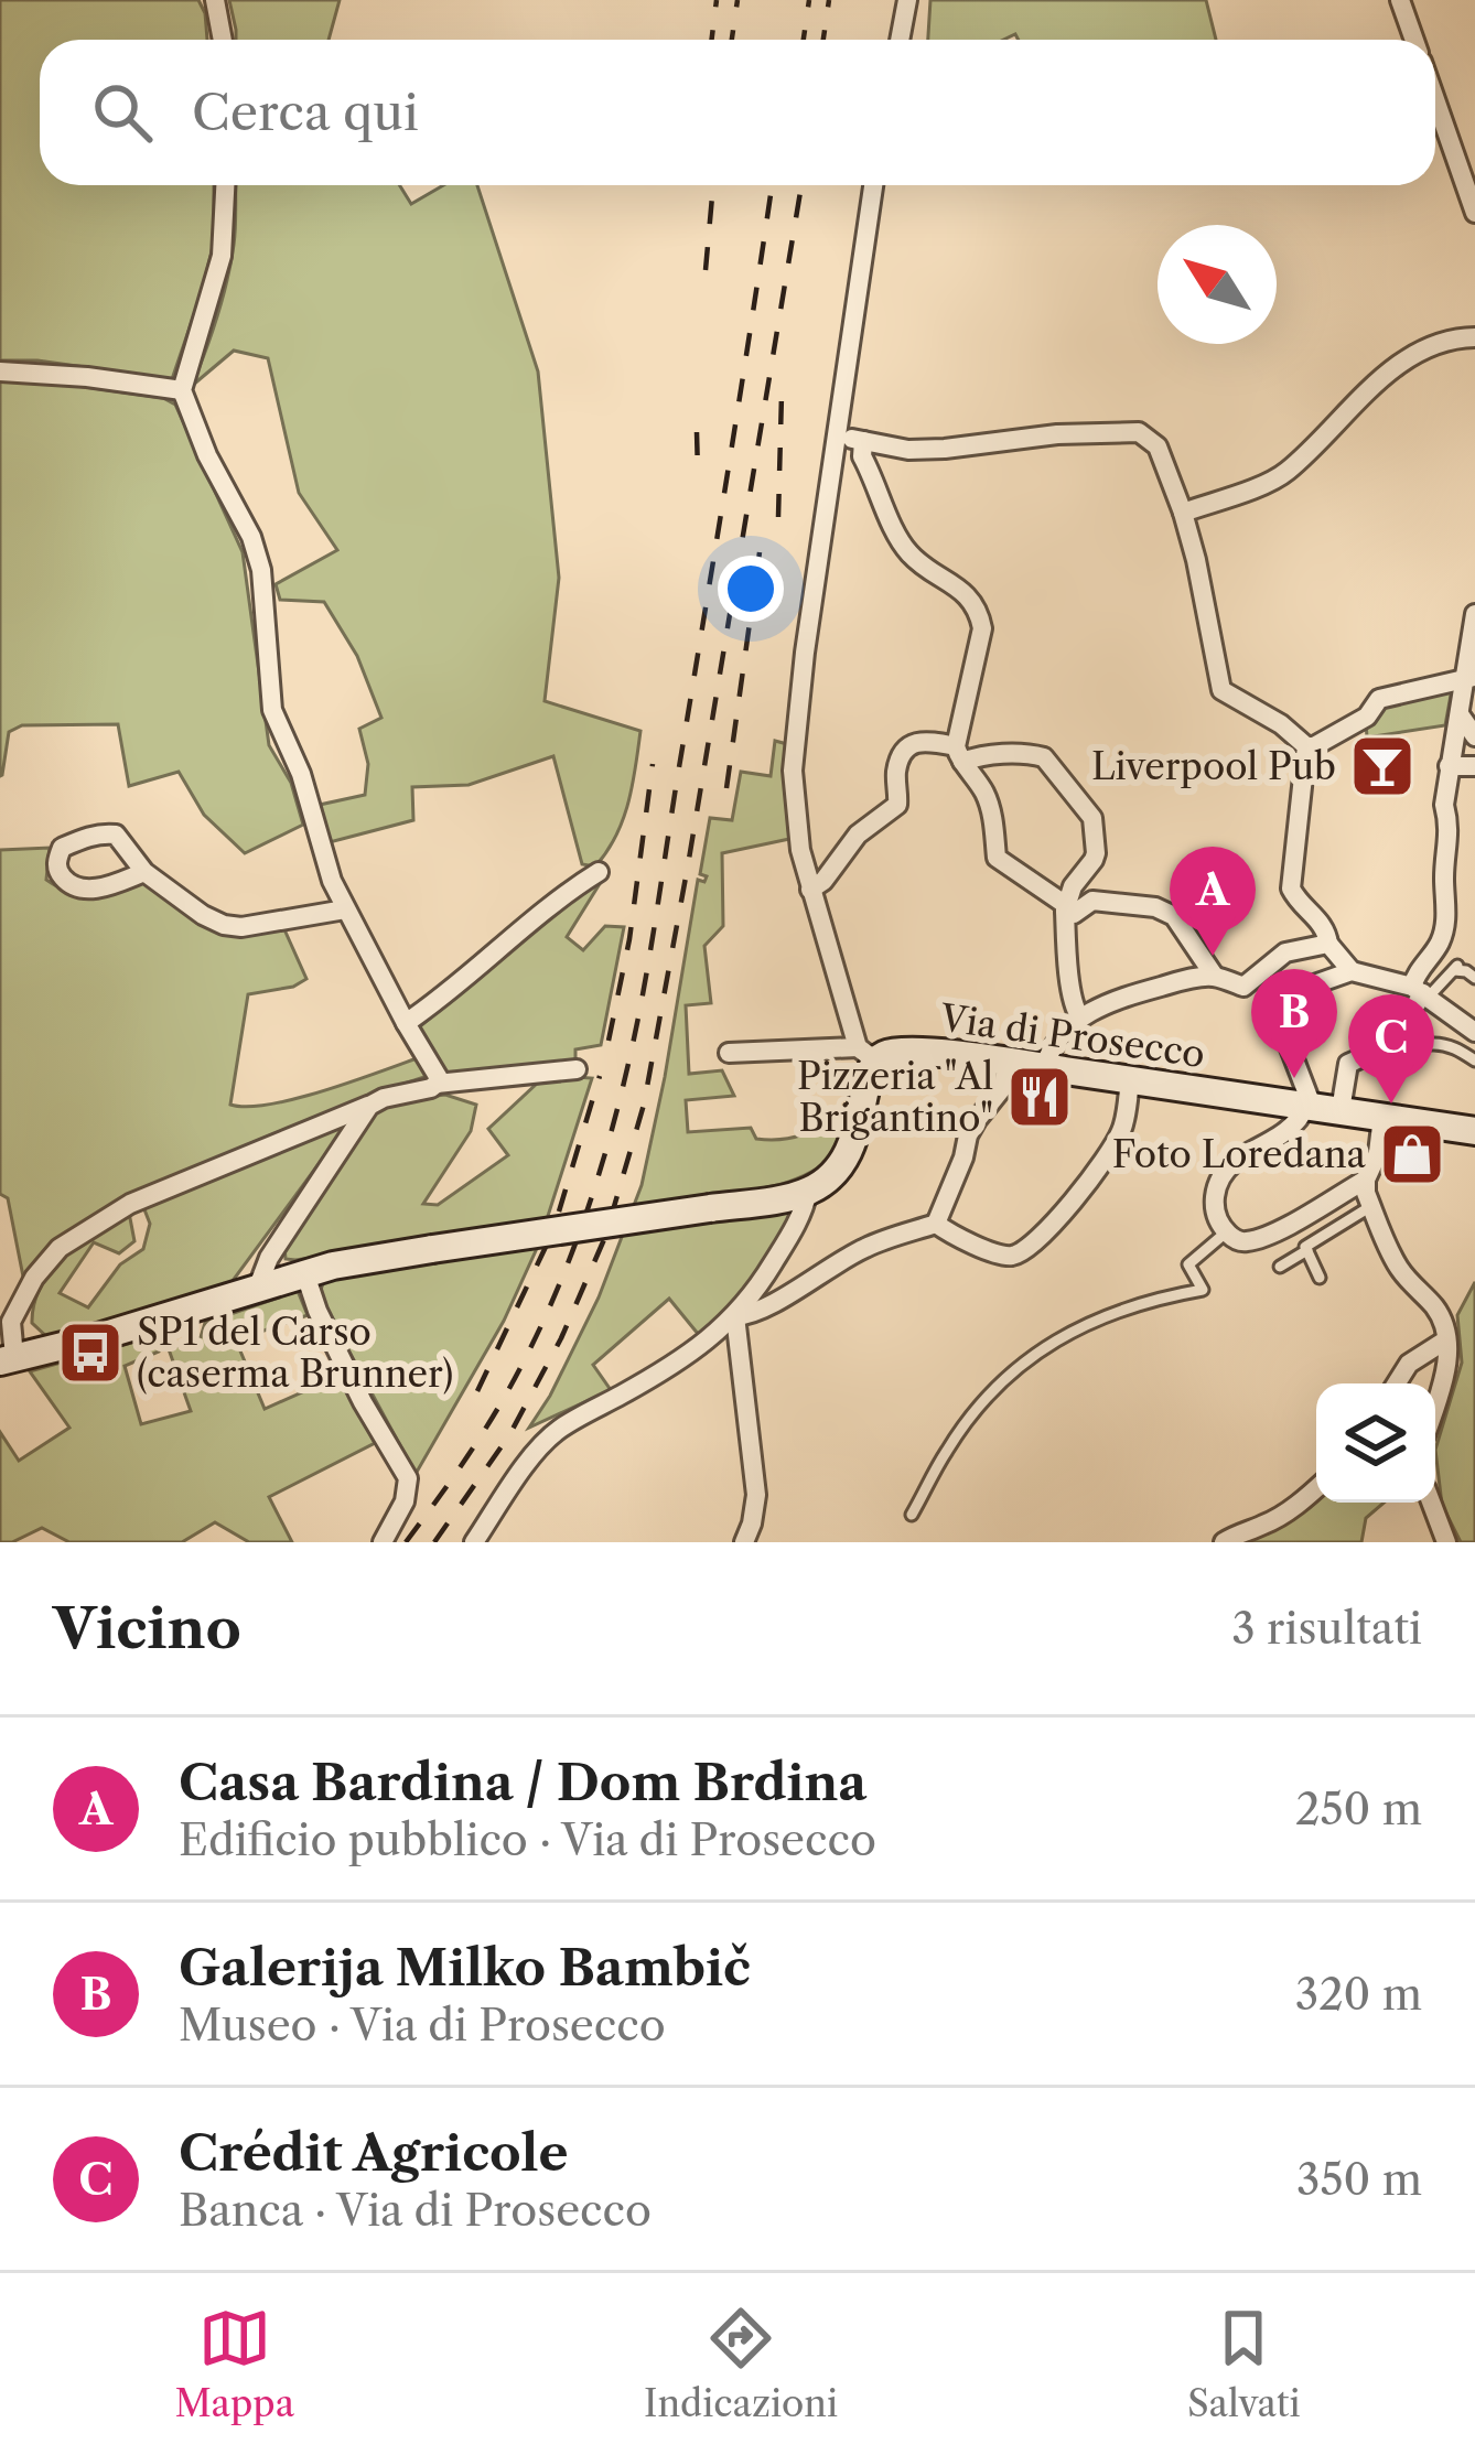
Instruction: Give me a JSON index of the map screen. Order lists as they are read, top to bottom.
{
  "streets": {
    "main road": ["Via di Prosecco"]
  },
  "places": {
    "bar": ["Liverpool Pub"],
    "restaurant": ["Pizzeria \"Al Brigantino\""],
    "shop": ["Foto Loredana"],
    "bus stop": ["SP1 del Carso (caserma Brunner)"]
  },
  "north": "top left",
  "page": {
    "search": "Cerca qui",
    "pins": ["A", "B", "C"],
    "heading": ["Vicino", "3 risultati"],
    "list": [
      {
        "mark": "A",
        "name": "Casa Bardina / Dom Brdina",
        "note": "Edificio pubblico · Via di Prosecco",
        "value": "250 m"
      },
      {
        "mark": "B",
        "name": "Galerija Milko Bambič",
        "note": "Museo · Via di Prosecco",
        "value": "320 m"
      },
      {
        "mark": "C",
        "name": "Crédit Agricole",
        "note": "Banca · Via di Prosecco",
        "value": "350 m"
      }
    ],
    "nav": ["Mappa", "Indicazioni", "Salvati"]
  }
}
